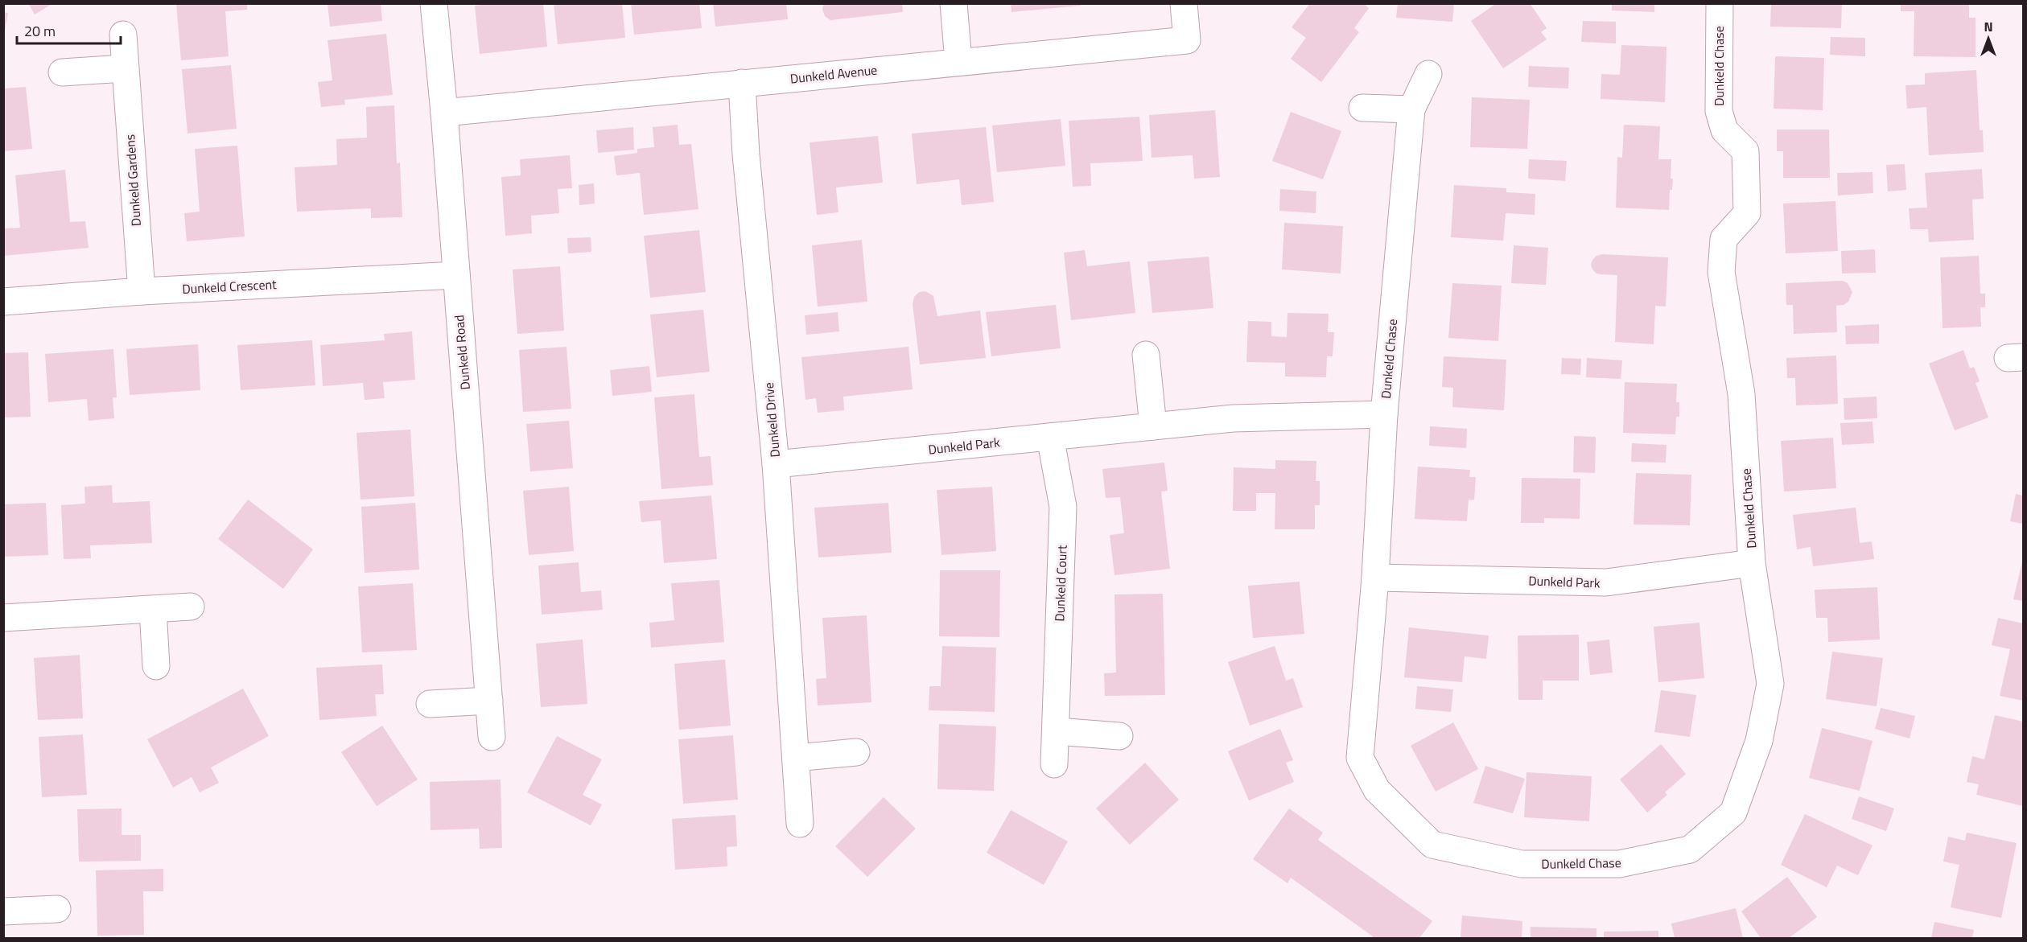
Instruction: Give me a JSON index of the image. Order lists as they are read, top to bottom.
{
  "streets": {
    "street": [
      "Dunkeld Chase",
      "Dunkeld Avenue",
      "Dunkeld Gardens",
      "Dunkeld Crescent",
      "Dunkeld Road",
      "Dunkeld Drive",
      "Dunkeld Park",
      "Dunkeld Court"
    ]
  },
  "crossings": [
    ["Dunkeld Chase", "Dunkeld Park"],
    ["Dunkeld Avenue", "Dunkeld Road"],
    ["Dunkeld Avenue", "Dunkeld Drive"],
    ["Dunkeld Gardens", "Dunkeld Crescent"],
    ["Dunkeld Crescent", "Dunkeld Road"],
    ["Dunkeld Drive", "Dunkeld Park"],
    ["Dunkeld Park", "Dunkeld Court"]
  ],
  "scale_bar": "20 m",
  "north": "top"
}
